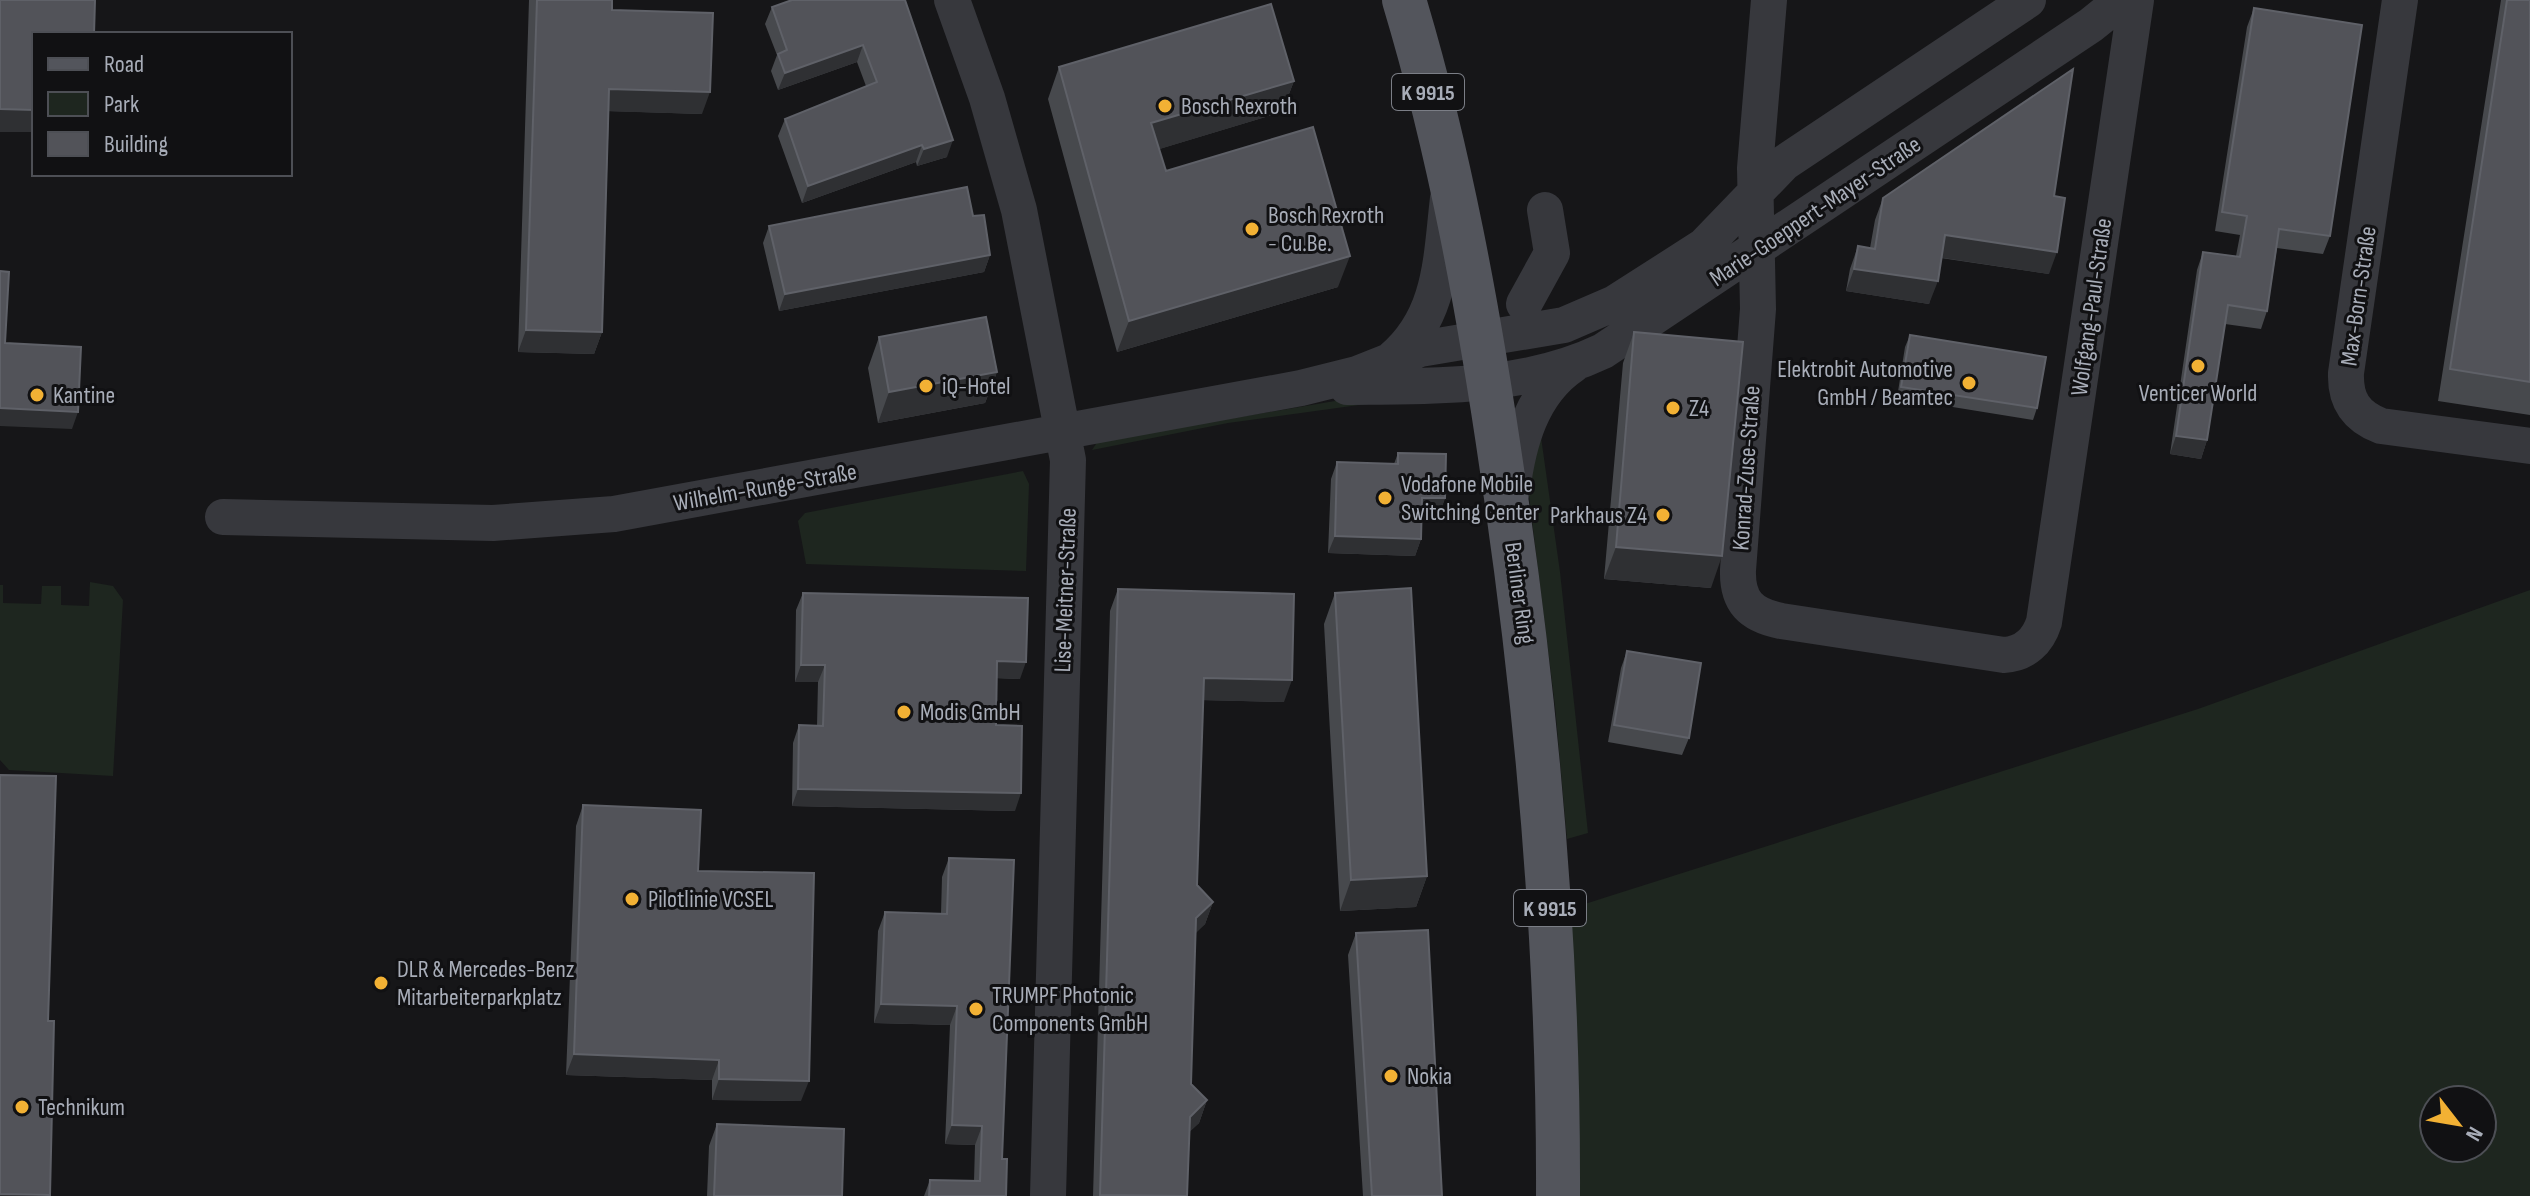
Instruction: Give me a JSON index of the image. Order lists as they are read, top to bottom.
{
  "streets": {
    "main road": ["K 9915", "Berliner Ring"],
    "street": [
      "Marie-Goeppert-Mayer-Straße",
      "Max-Born-Straße",
      "Wolfgang-Paul-Straße",
      "Konrad-Zuse-Straße",
      "Wilhelm-Runge-Straße",
      "Lise-Meitner-Straße"
    ]
  },
  "crossings": [
    ["Marie-Goeppert-Mayer-Straße", "Konrad-Zuse-Straße"],
    ["Marie-Goeppert-Mayer-Straße", "Wilhelm-Runge-Straße"],
    ["Marie-Goeppert-Mayer-Straße", "Berliner Ring"],
    ["Wolfgang-Paul-Straße", "Konrad-Zuse-Straße"],
    ["Wilhelm-Runge-Straße", "Lise-Meitner-Straße"],
    ["Wilhelm-Runge-Straße", "Berliner Ring"]
  ],
  "places": [
    "Bosch Rexroth",
    "Bosch Rexroth - Cu.Be.",
    "Venticer World",
    "Elektrobit Automotive GmbH / Beamtec",
    "iQ-Hotel",
    "Kantine",
    "Z4",
    "Vodafone Mobile Switching Center",
    "Parkhaus Z4",
    "Modis GmbH",
    "Pilotlinie VCSEL",
    "DLR & Mercedes-Benz Mitarbeiterparkplatz",
    "TRUMPF Photonic Components GmbH",
    "Nokia",
    "Technikum"
  ],
  "legend": ["Road", "Park", "Building"],
  "north": "bottom right"
}
